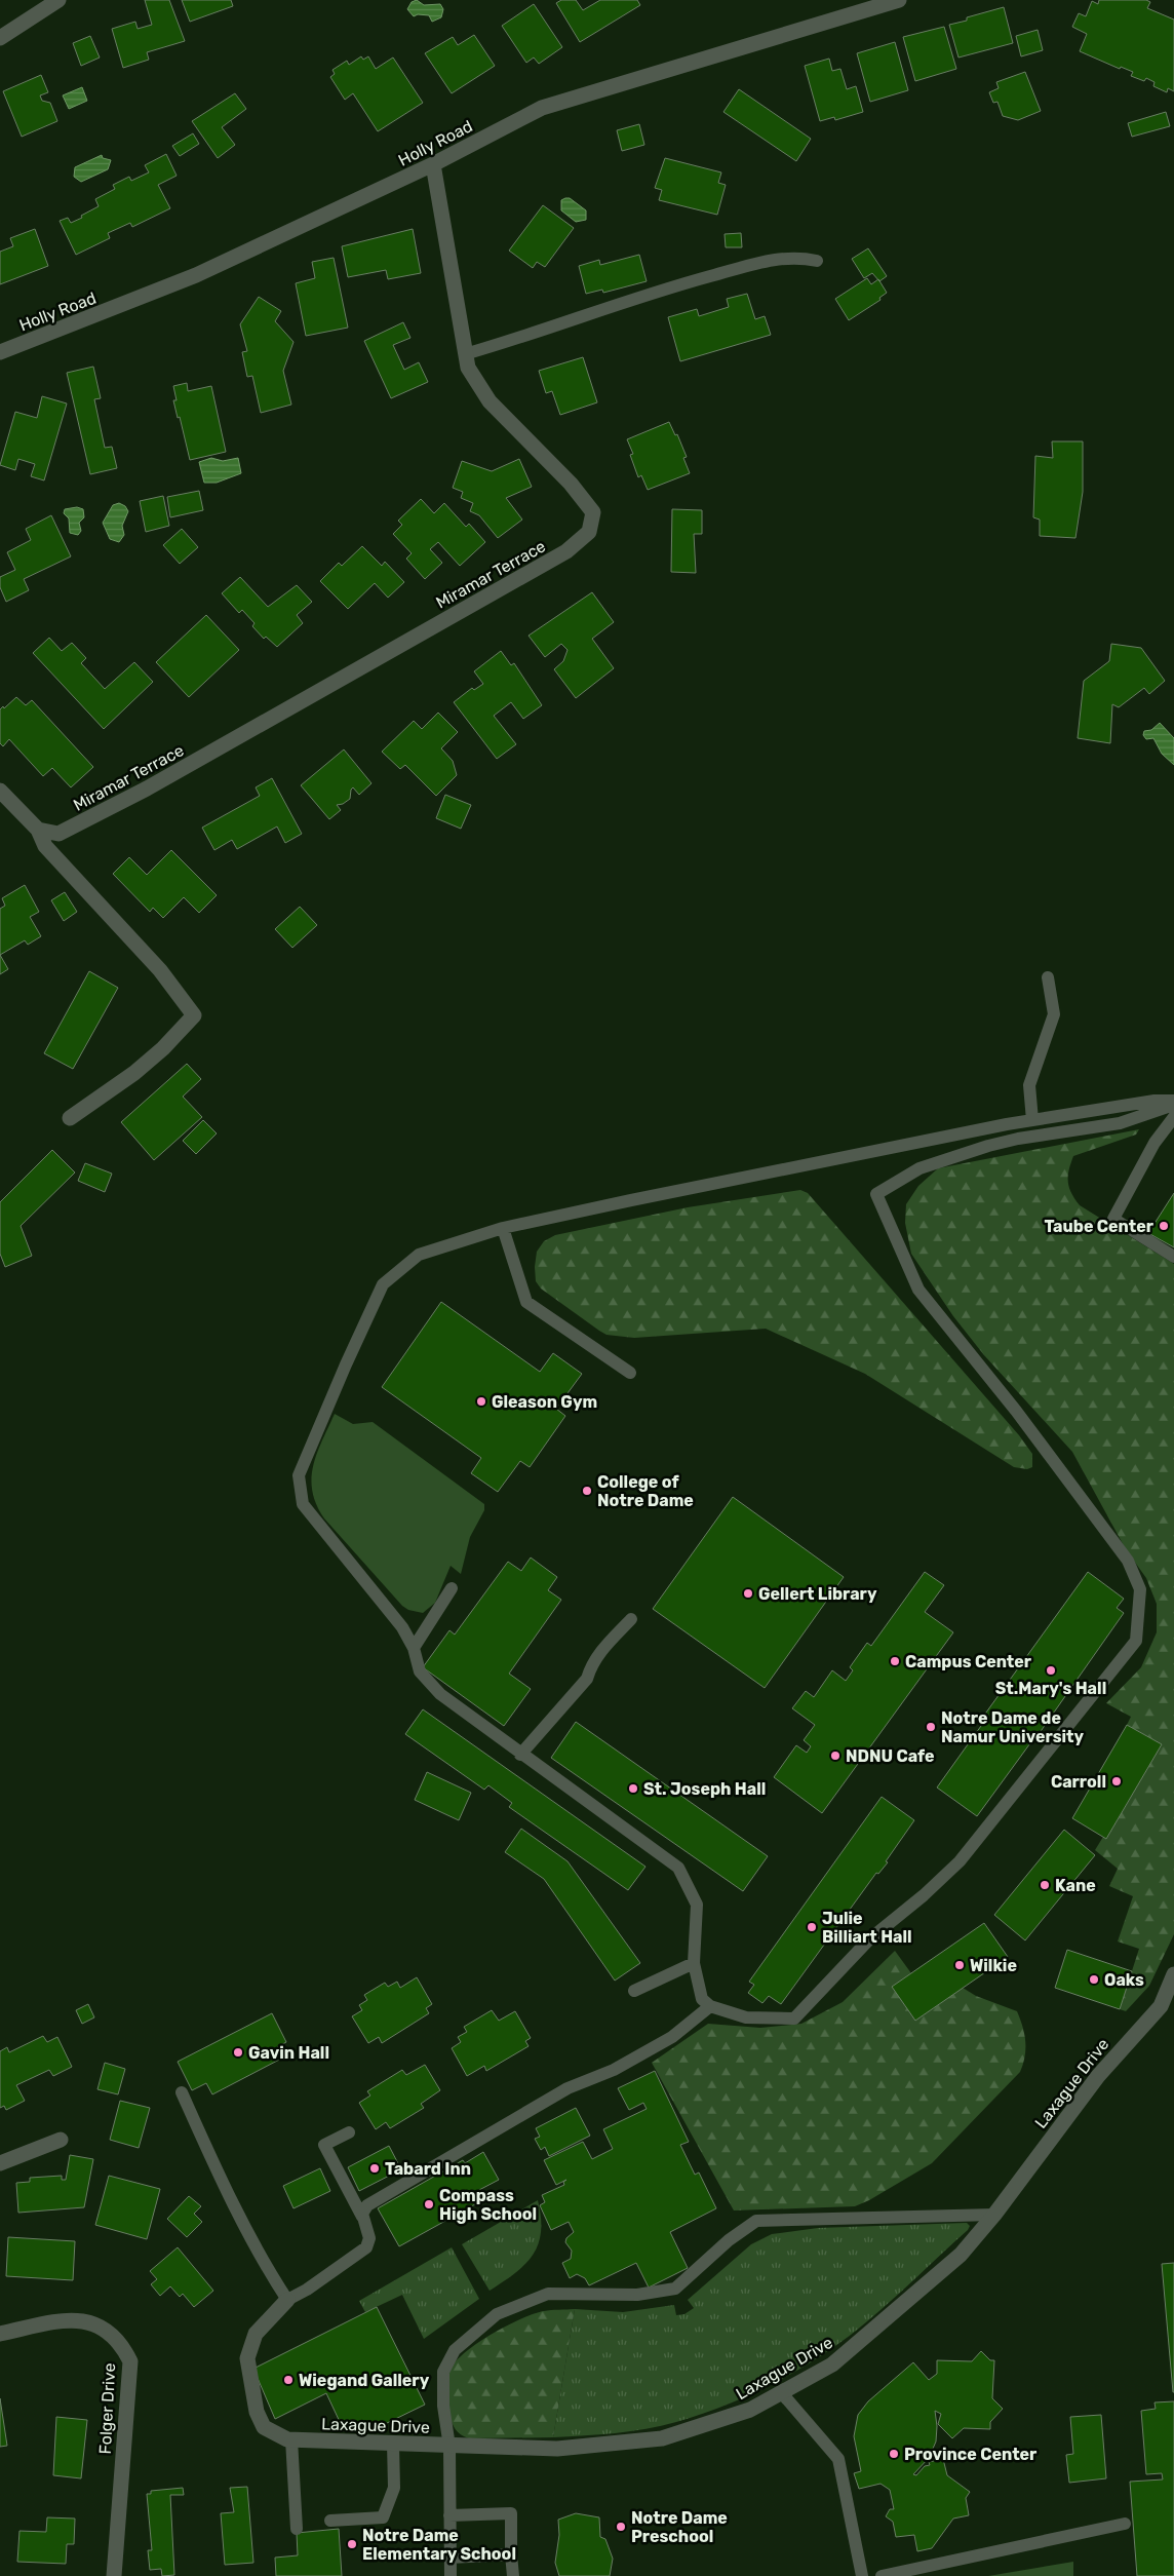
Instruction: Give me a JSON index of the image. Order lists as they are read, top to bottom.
{
  "streets": {
    "street": [
      "Holly Road",
      "Miramar Terrace",
      "Laxague Drive",
      "Folger Drive"
    ]
  },
  "crossings": [
    ["Holly Road", "Miramar Terrace"]
  ],
  "places": [
    "Taube Center",
    "Gleason Gym",
    "College of Notre Dame",
    "Gellert Library",
    "Campus Center",
    "St.Mary's Hall",
    "Notre Dame de Namur University",
    "NDNU Cafe",
    "Carroll",
    "St. Joseph Hall",
    "Kane",
    "Julie Billiart Hall",
    "Wilkie",
    "Oaks",
    "Gavin Hall",
    "Tabard Inn",
    "Compass High School",
    "Wiegand Gallery",
    "Province Center",
    "Notre Dame Preschool",
    "Notre Dame Elementary School"
  ]
}
